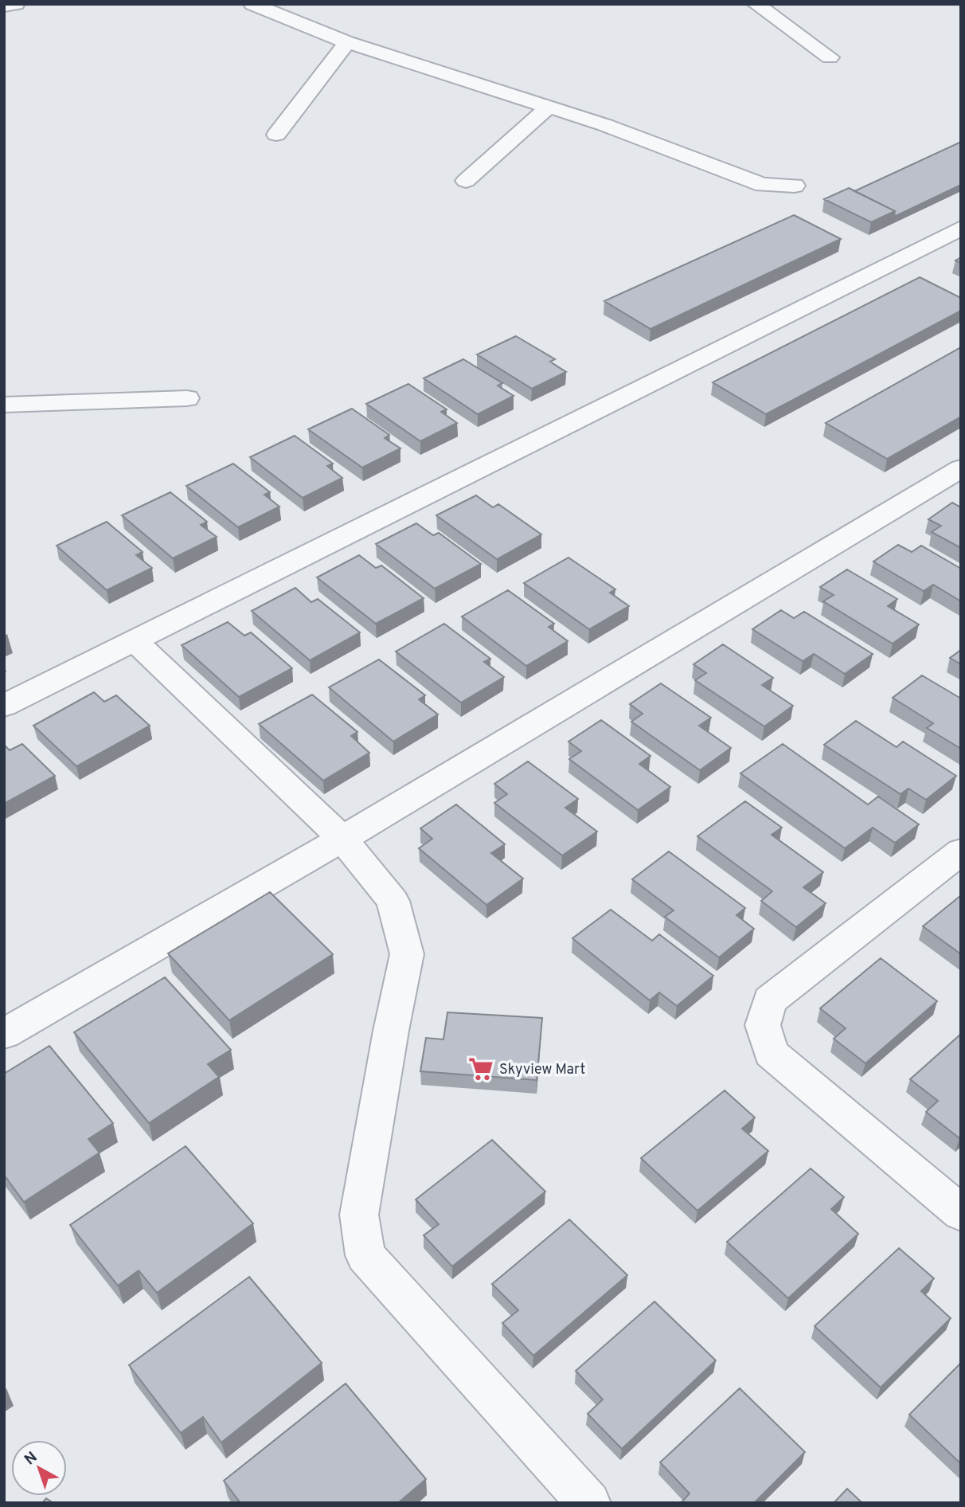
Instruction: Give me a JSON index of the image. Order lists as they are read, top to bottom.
{
  "places": {
    "supermarket": ["Skyview Mart"]
  },
  "north": "top left"
}
